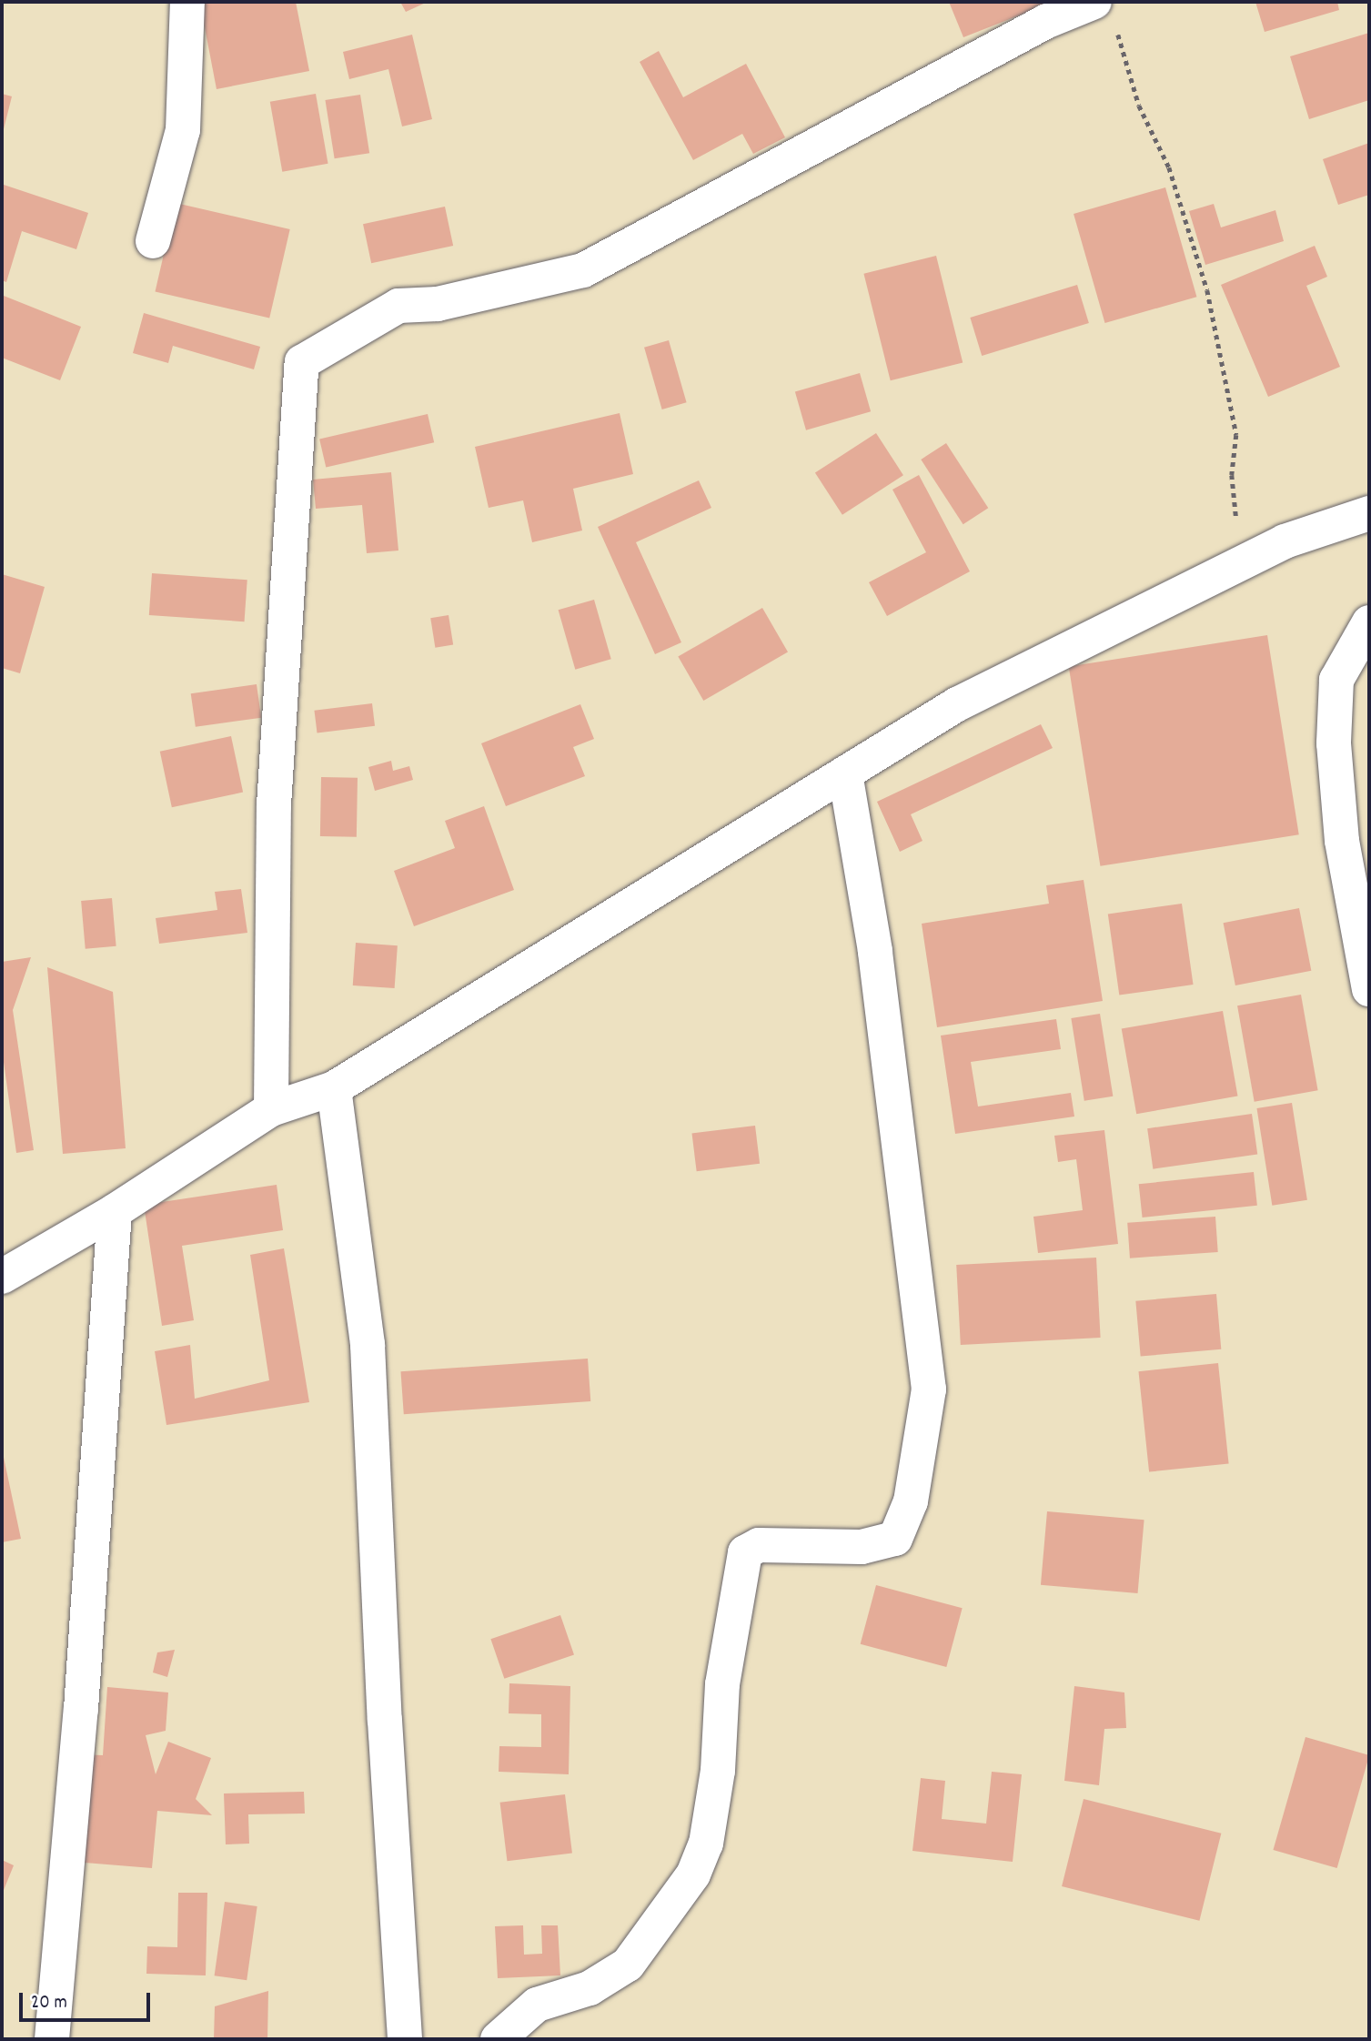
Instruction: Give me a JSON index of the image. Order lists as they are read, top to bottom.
{
  "scale_bar": "20 m"
}
